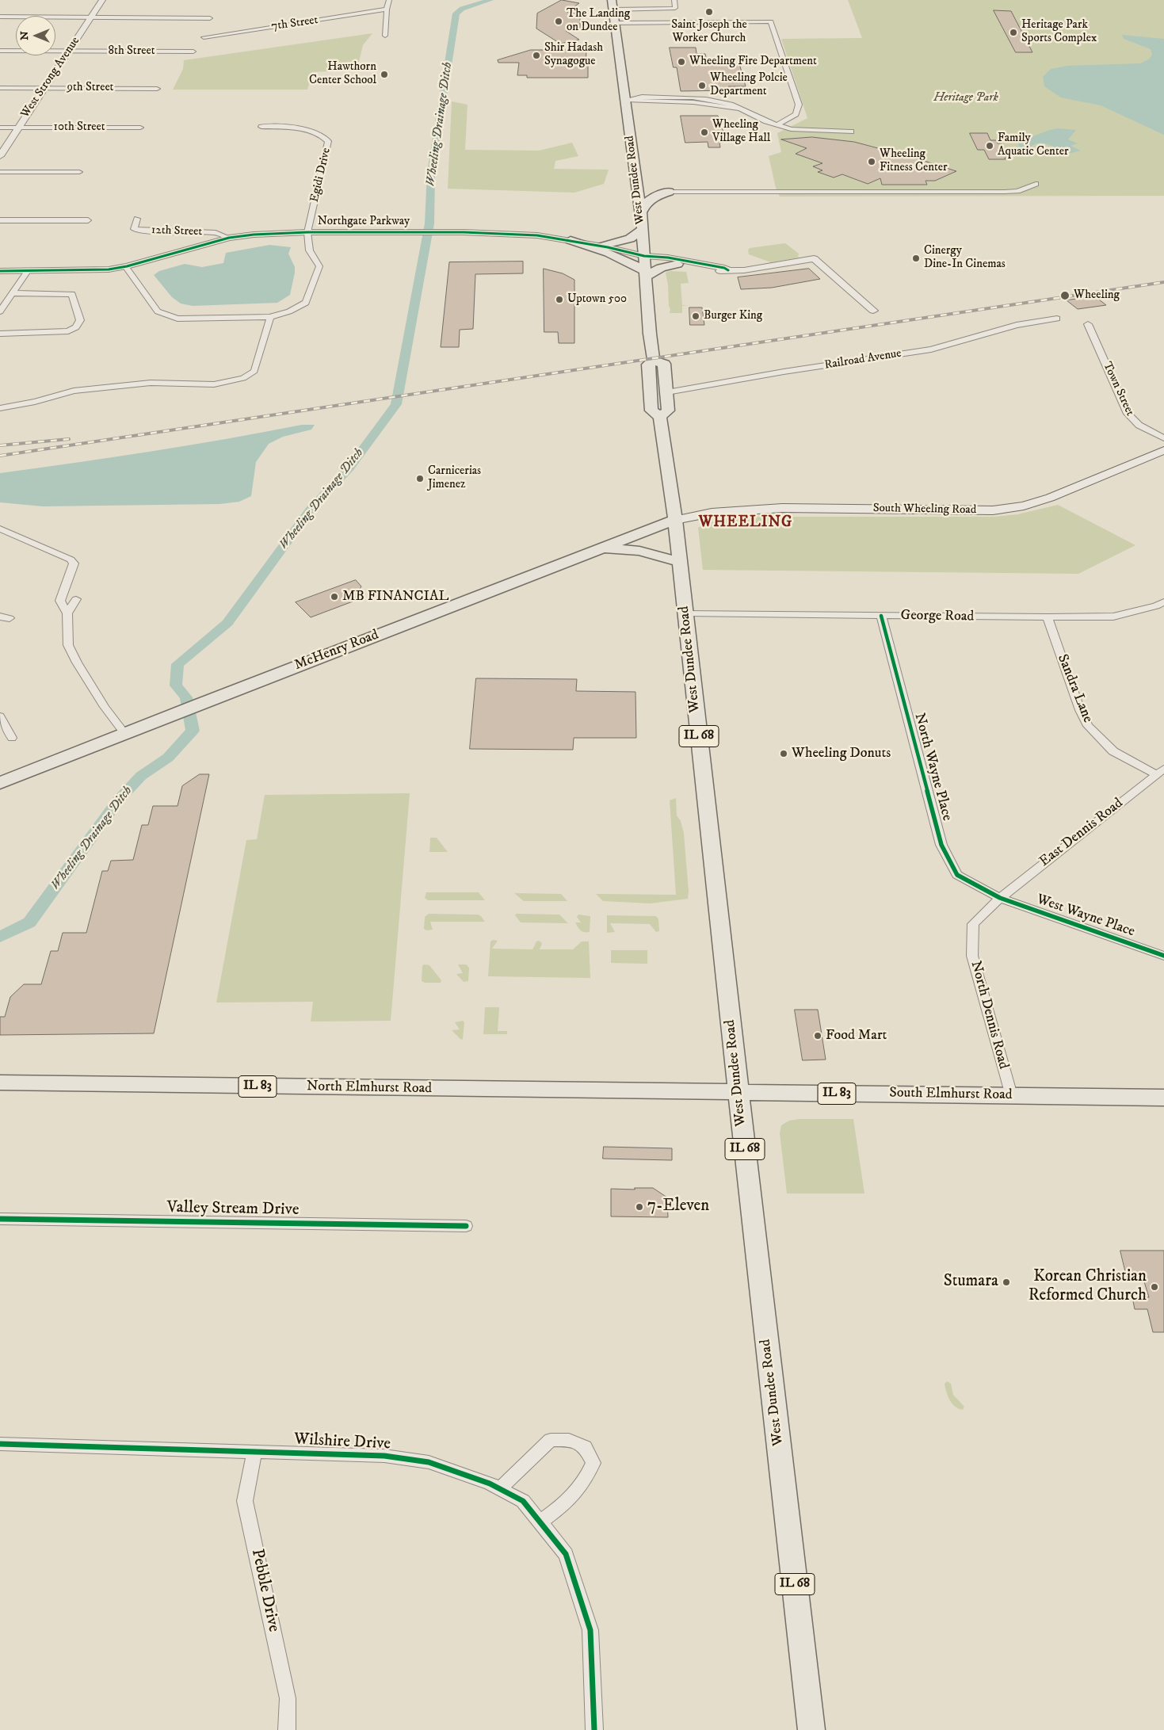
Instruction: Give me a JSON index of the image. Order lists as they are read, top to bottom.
{
  "streets": {
    "main road": [
      "West Dundee Road",
      "South Wheeling Road",
      "McHenry Road",
      "IL 68",
      "IL 83",
      "North Elmhurst Road",
      "South Elmhurst Road"
    ],
    "street": [
      "7th Street",
      "8th Street",
      "West Strong Avenue",
      "9th Street",
      "10th Street",
      "Egidi Drive",
      "Northgate Parkway",
      "12th Street",
      "Railroad Avenue",
      "Town Street",
      "George Road",
      "Sandra Lane",
      "North Wayne Place",
      "East Dennis Road",
      "West Wayne Place",
      "North Dennis Road",
      "Valley Stream Drive",
      "Wilshire Drive",
      "Pebble Drive"
    ]
  },
  "crossings": [
    ["8th Street", "West Strong Avenue"],
    ["West Strong Avenue", "9th Street"],
    ["West Strong Avenue", "10th Street"],
    ["Egidi Drive", "Northgate Parkway"],
    ["West Dundee Road", "Northgate Parkway"],
    ["West Dundee Road", "South Wheeling Road"],
    ["West Dundee Road", "George Road"],
    ["West Dundee Road", "McHenry Road"],
    ["West Dundee Road", "North Elmhurst Road"],
    ["West Dundee Road", "South Elmhurst Road"],
    ["Northgate Parkway", "12th Street"],
    ["South Wheeling Road", "McHenry Road"],
    ["George Road", "Sandra Lane"],
    ["George Road", "North Wayne Place"],
    ["Sandra Lane", "East Dennis Road"],
    ["North Wayne Place", "East Dennis Road"],
    ["North Wayne Place", "West Wayne Place"],
    ["North Wayne Place", "North Dennis Road"],
    ["East Dennis Road", "West Wayne Place"],
    ["East Dennis Road", "North Dennis Road"],
    ["West Wayne Place", "North Dennis Road"],
    ["North Dennis Road", "South Elmhurst Road"],
    ["North Elmhurst Road", "South Elmhurst Road"],
    ["Wilshire Drive", "Pebble Drive"]
  ],
  "districts": ["WHEELING"],
  "water": ["Wheeling Drainage Ditch"],
  "parks": ["Heritage Park"],
  "places": [
    "Saint Joseph the Worker Church",
    "The Landing on Dundee",
    "Heritage Park Sports Complex",
    "Shir Hadash Synagogue",
    "Wheeling Fire Department",
    "Hawthorn Center School",
    "Wheeling Polcie Department",
    "Wheeling Village Hall",
    "Family Aquatic Center",
    "Wheeling Fitness Center",
    "Cinergy Dine-In Cinemas",
    "Wheeling",
    "Uptown 500",
    "Burger King",
    "Carnicerias Jimenez",
    "MB FINANCIAL",
    "Wheeling Donuts",
    "Food Mart",
    "7-Eleven",
    "Stumara",
    "Korean Christian Reformed Church"
  ],
  "north": "left"
}
